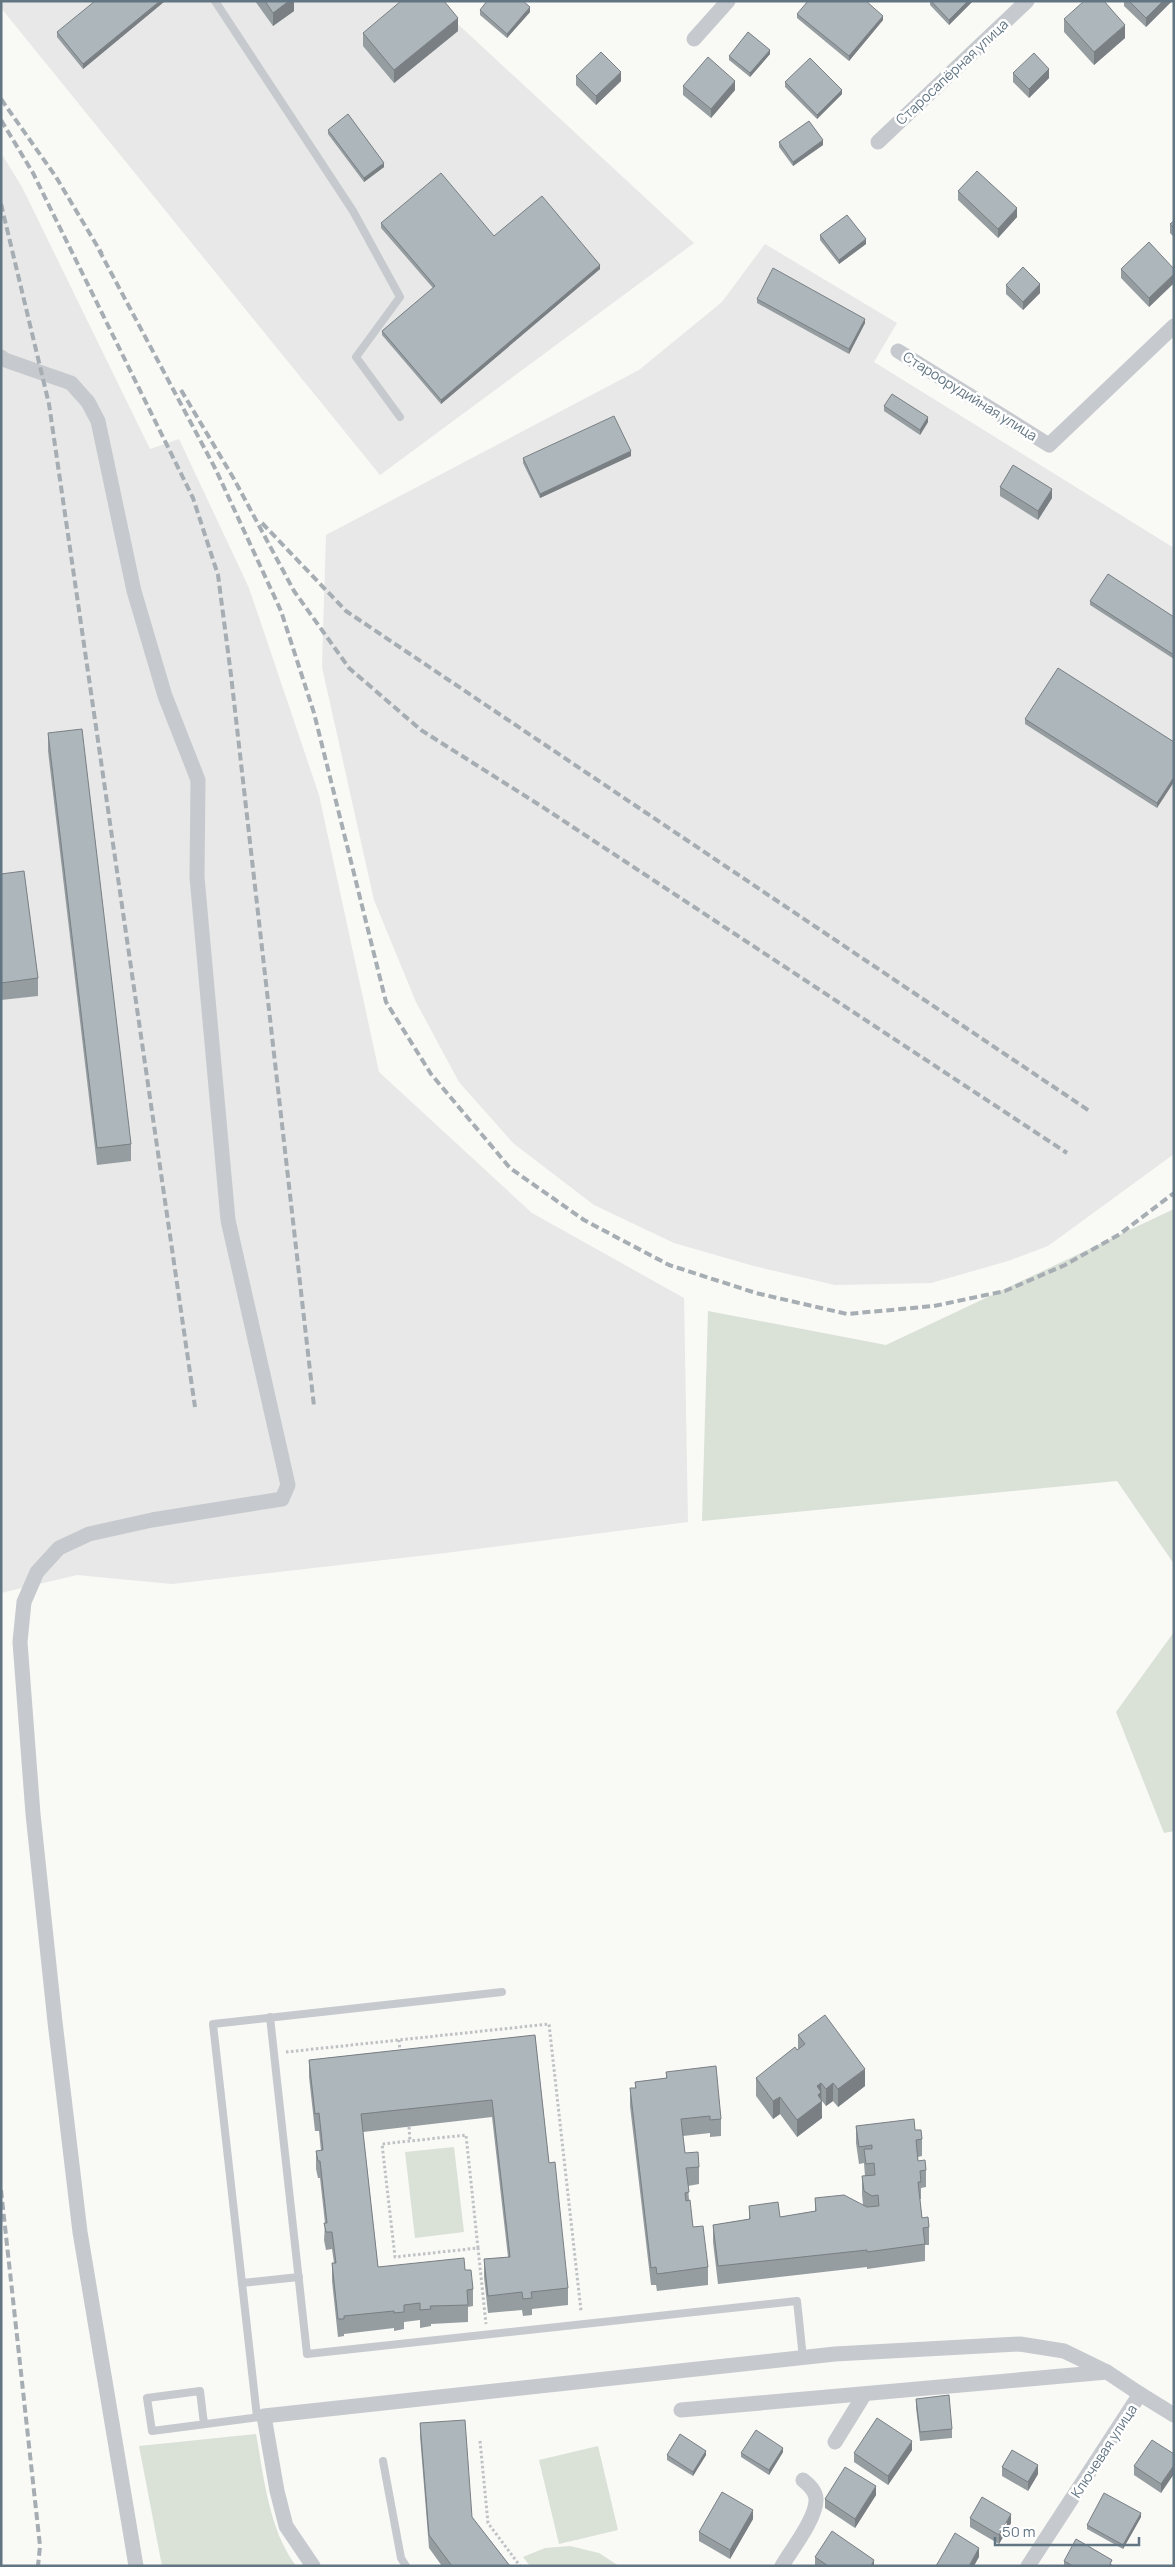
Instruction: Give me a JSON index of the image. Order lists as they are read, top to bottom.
{
  "streets": {
    "street": ["Старосапёрная улица", "Староорудийная улица", "Ключевая улица"]
  },
  "scale_bar": "50 m"
}
